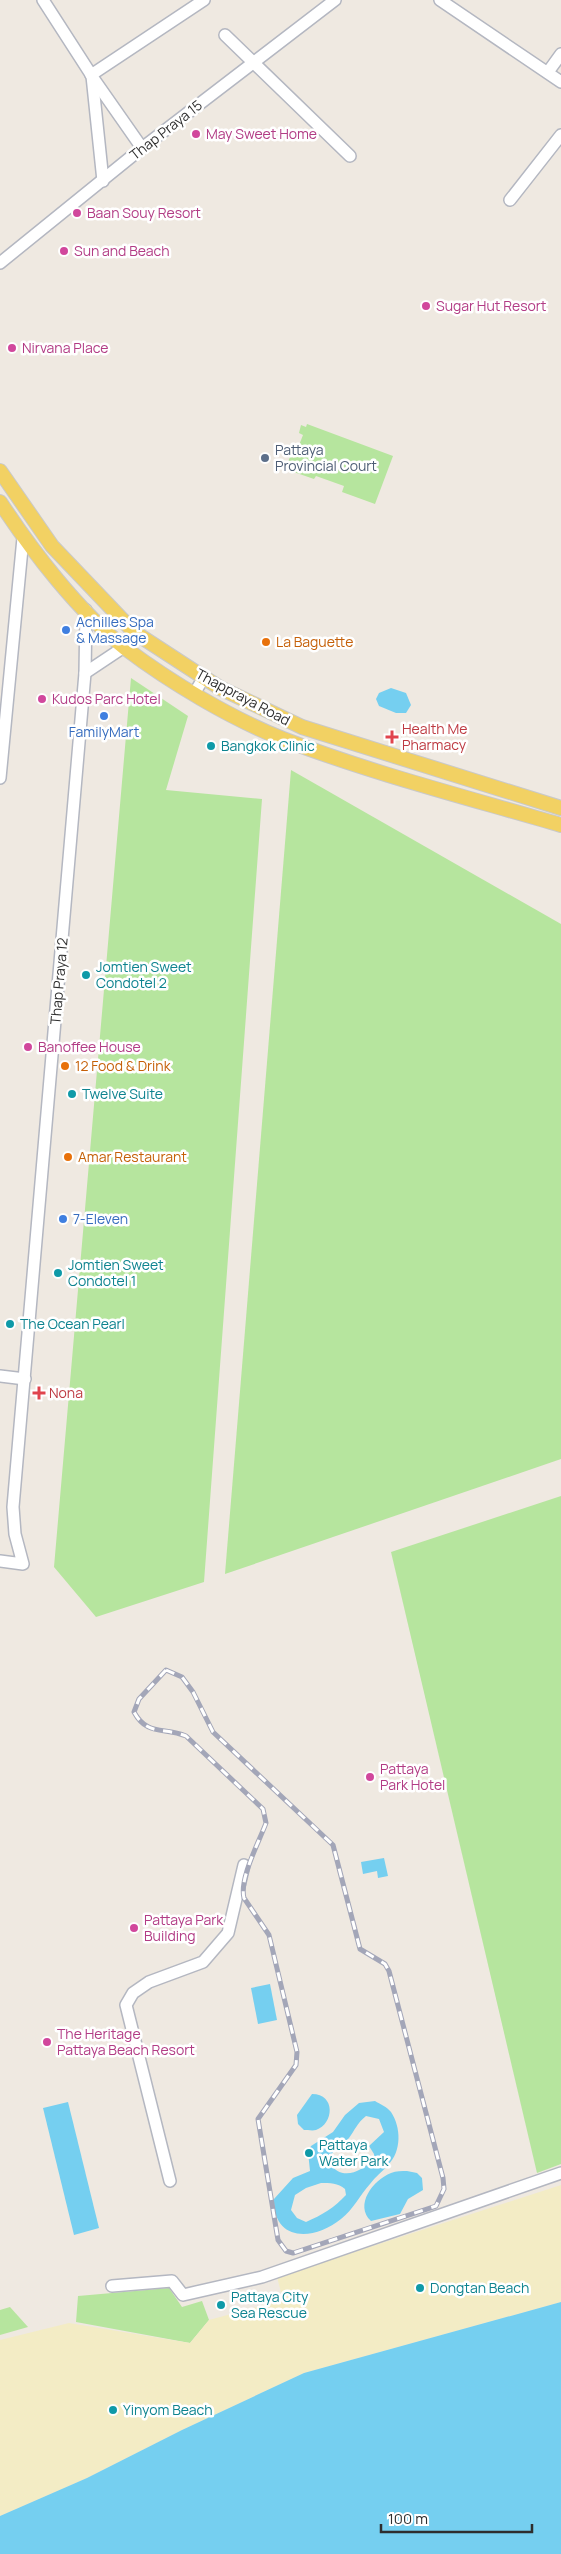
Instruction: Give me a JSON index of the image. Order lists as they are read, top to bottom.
{
  "streets": {
    "main road": ["Thappraya Road"],
    "street": ["Thap Praya 15", "Thap Praya 12"]
  },
  "crossings": [
    ["Thappraya Road", "Thap Praya 12"]
  ],
  "places": {
    "other": [
      "May Sweet Home",
      "Baan Souy Resort",
      "Sun and Beach",
      "Sugar Hut Resort",
      "Nirvana Place",
      "Pattaya Provincial Court",
      "Achilles Spa & Massage",
      "La Baguette",
      "Kudos Parc Hotel",
      "FamilyMart",
      "Bangkok Clinic",
      "Jomtien Sweet Condotel 2",
      "Banoffee House",
      "12 Food & Drink",
      "Twelve Suite",
      "Amar Restaurant",
      "7-Eleven",
      "Jomtien Sweet Condotel 1",
      "The Ocean Pearl",
      "Pattaya Park Hotel",
      "Pattaya Park Building",
      "The Heritage Pattaya Beach Resort",
      "Pattaya Water Park",
      "Dongtan Beach",
      "Pattaya City Sea Rescue",
      "Yinyom Beach"
    ],
    "health": ["Health Me Pharmacy", "Nona"]
  },
  "scale_bar": "100 m"
}
